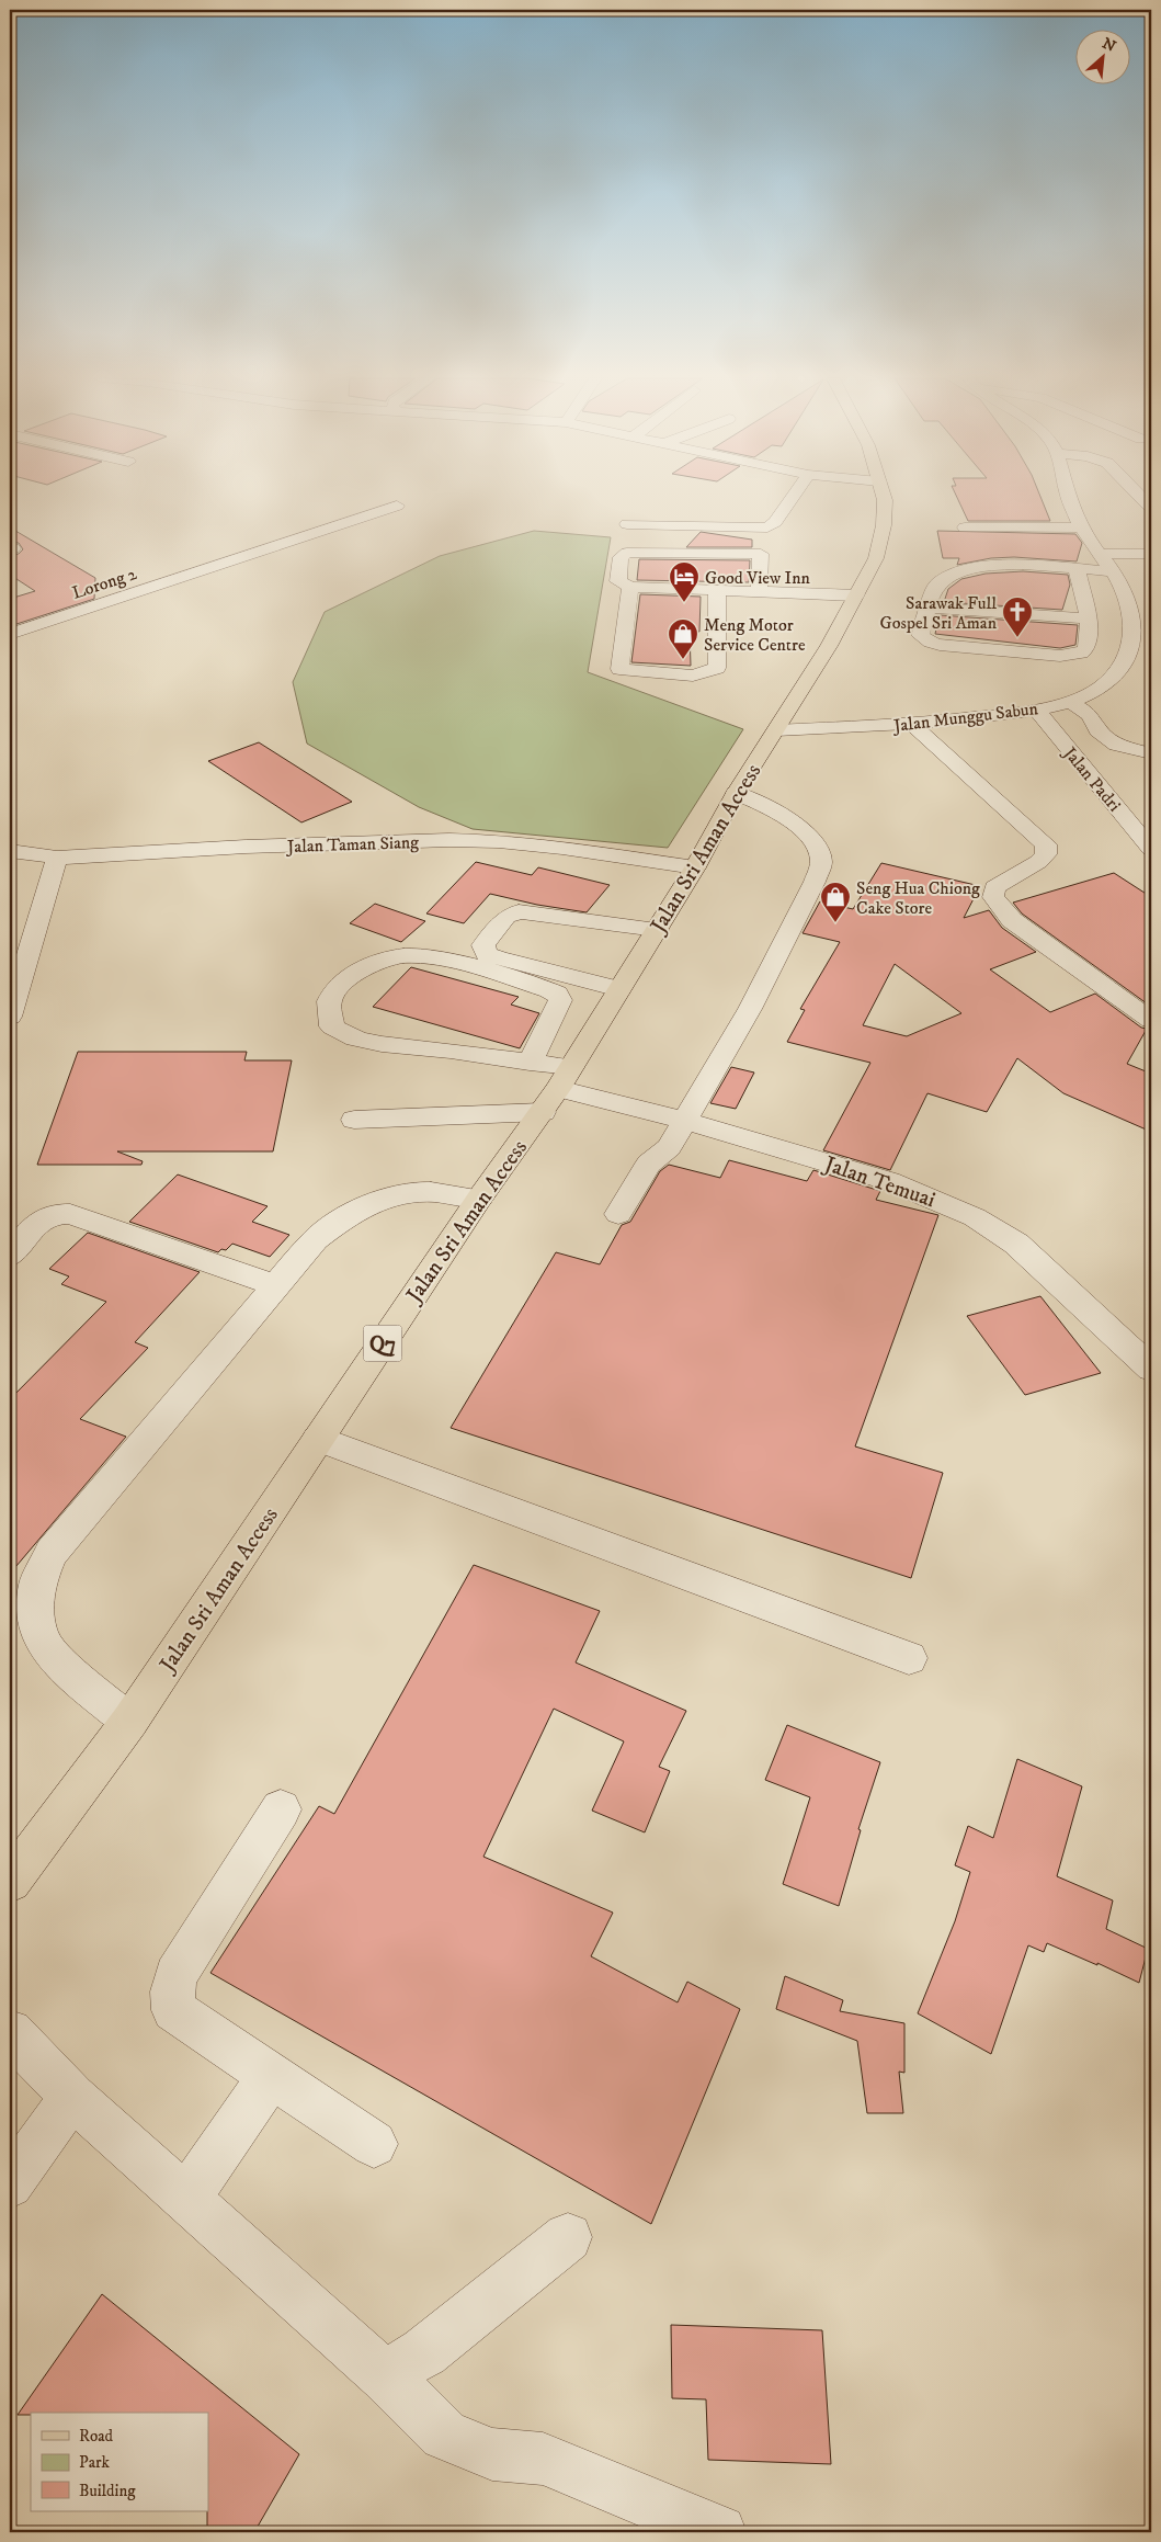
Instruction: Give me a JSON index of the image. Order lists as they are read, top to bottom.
{
  "streets": {
    "main road": ["Jalan Sri Aman Access", "Q7"],
    "street": [
      "Lorong 2",
      "Jalan Munggu Sabun",
      "Jalan Padri",
      "Jalan Taman Siang",
      "Jalan Temuai"
    ]
  },
  "crossings": [
    ["Jalan Munggu Sabun", "Jalan Padri"],
    ["Jalan Munggu Sabun", "Jalan Sri Aman Access"],
    ["Jalan Taman Siang", "Jalan Sri Aman Access"],
    ["Jalan Sri Aman Access", "Jalan Temuai"],
    ["Jalan Sri Aman Access", "Q7"]
  ],
  "places": {
    "hotel": ["Good View Inn"],
    "church": ["Sarawak Full Gospel Sri Aman"],
    "shop": ["Meng Motor Service Centre", "Seng Hua Chiong Cake Store"]
  },
  "legend": ["Road", "Park", "Building"],
  "north": "top right"
}
